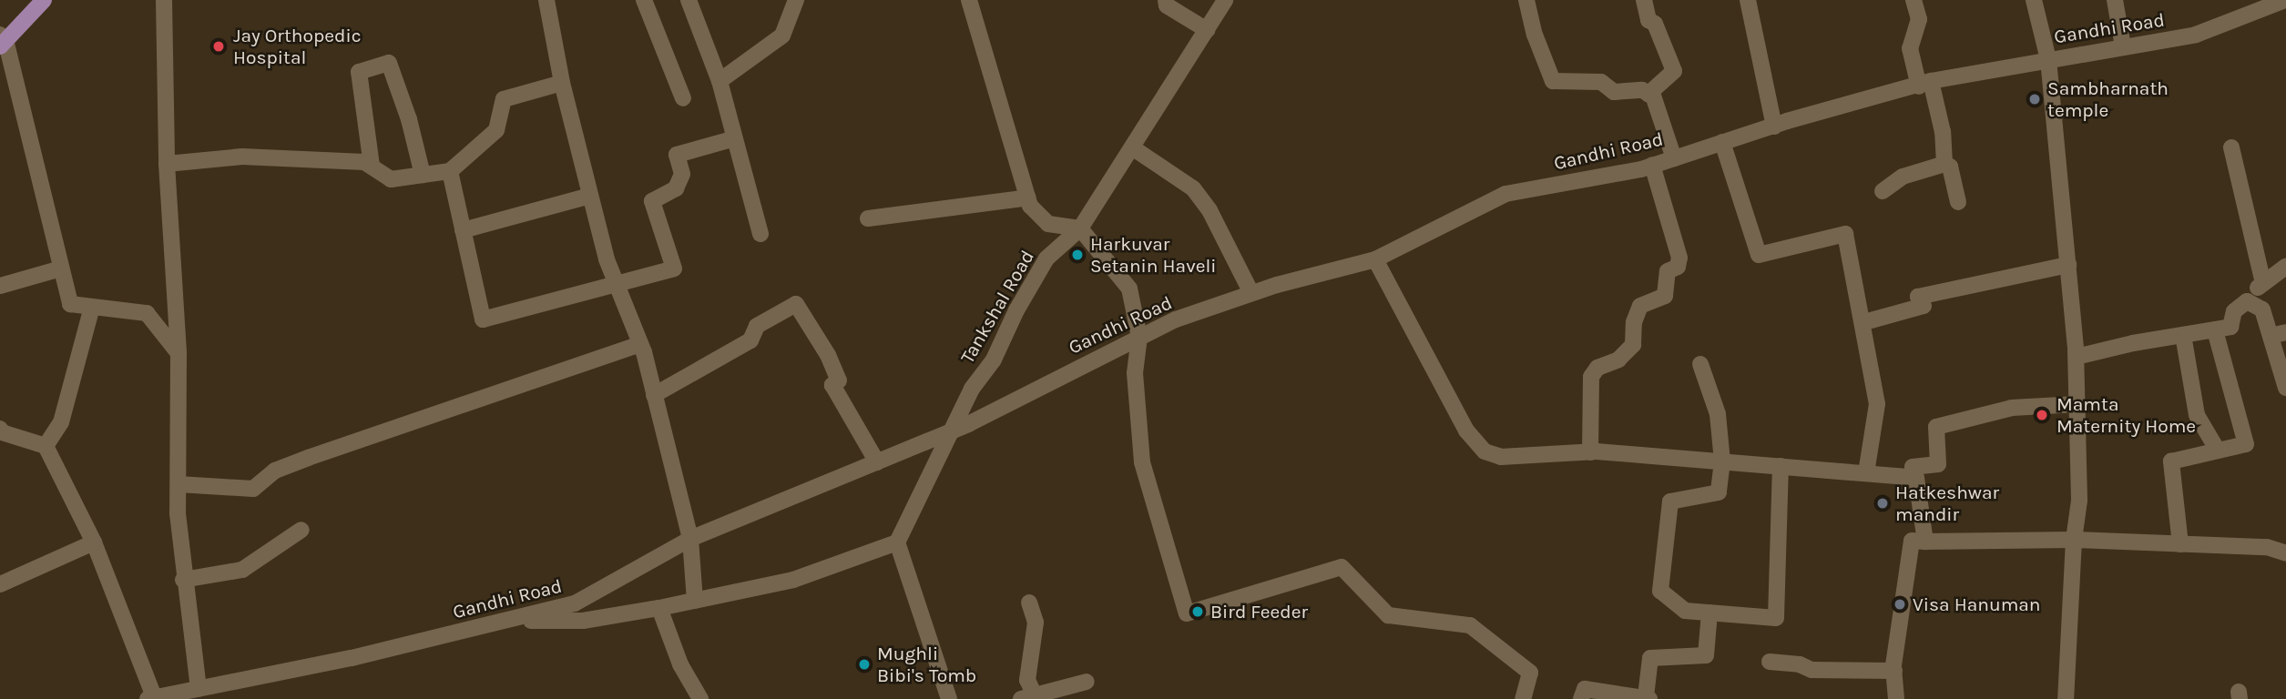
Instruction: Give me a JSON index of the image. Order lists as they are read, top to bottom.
{
  "streets": {
    "street": ["Gandhi Road", "Tankshal Road"]
  },
  "places": [
    "Jay Orthopedic Hospital",
    "Sambharnath temple",
    "Harkuvar Setanin Haveli",
    "Mamta Maternity Home",
    "Hatkeshwar mandir",
    "Visa Hanuman",
    "Bird Feeder",
    "Mughli Bibi's Tomb"
  ]
}
